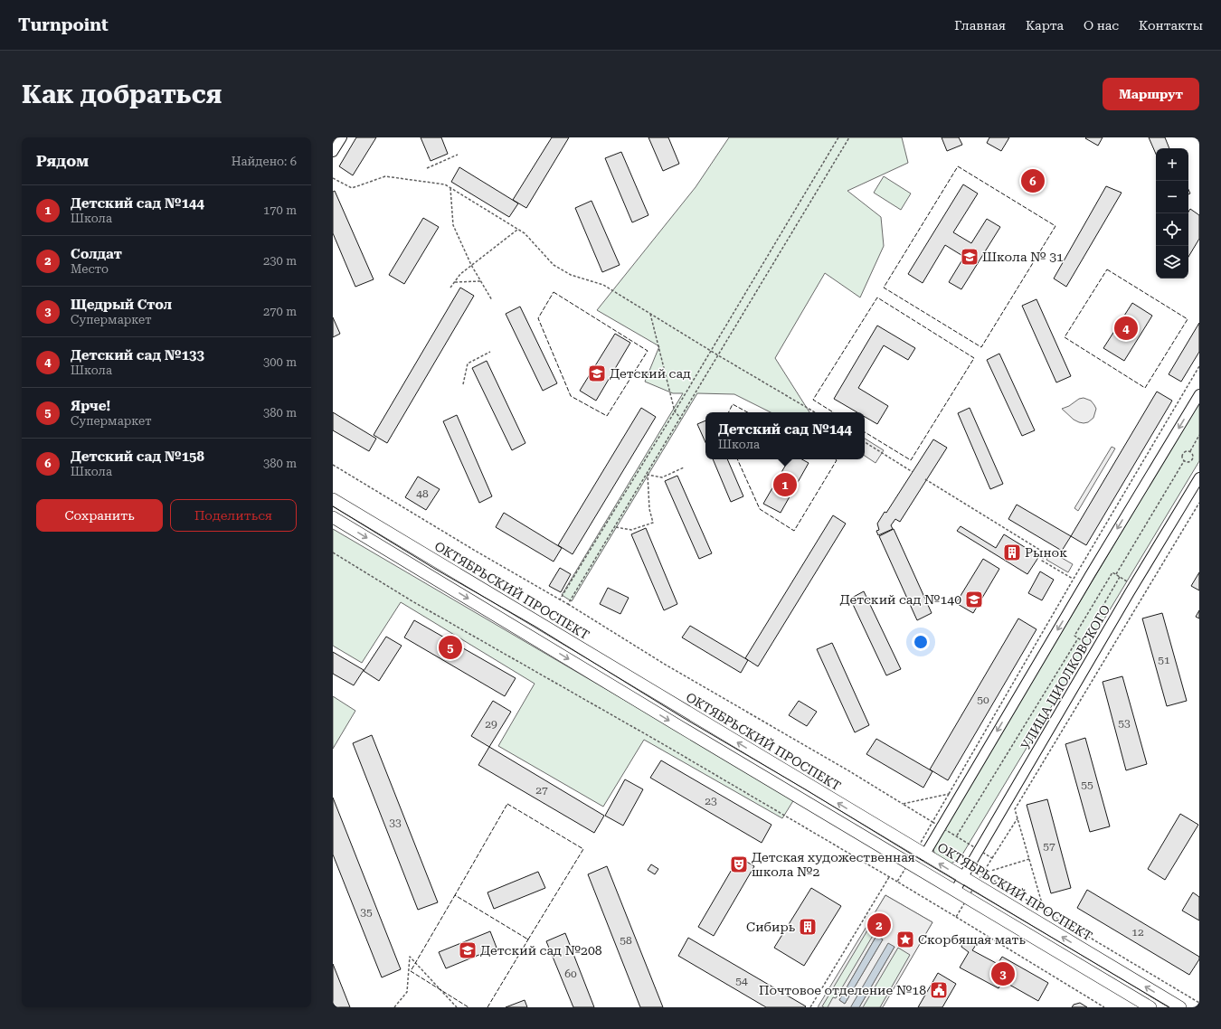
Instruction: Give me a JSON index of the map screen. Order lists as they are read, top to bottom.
{
  "streets": {
    "main road": ["ОКТЯБРЬСКИЙ ПРОСПЕКТ"],
    "street": ["УЛИЦА ЦИОЛКОВСКОГО"]
  },
  "crossings": [
    ["ОКТЯБРЬСКИЙ ПРОСПЕКТ", "УЛИЦА ЦИОЛКОВСКОГО"]
  ],
  "places": {
    "school or university": [
      "Школа № 31",
      "Детский сад",
      "Детский сад №140",
      "Детский сад №208"
    ],
    "building": ["Рынок", "Сибирь"],
    "theatre": ["Детская художественная школа №2"],
    "place": ["Скорбящая мать"],
    "public building": ["Почтовое отделение №18"]
  },
  "house_numbers": [
    "48",
    "51",
    "50",
    "53",
    "29",
    "55",
    "27",
    "23",
    "33",
    "57",
    "35",
    "12",
    "58",
    "60",
    "54"
  ],
  "page": {
    "header": "Turnpoint",
    "nav": [
      "Главная",
      "Карта",
      "О нас",
      "Контакты"
    ],
    "buttons": [
      "Маршрут",
      ["Сохранить", "Поделиться"]
    ],
    "title": "Как добраться",
    "heading": ["Рядом", "Найдено: 6"],
    "map_buttons": ["+", "−"],
    "pins": [
      "6",
      "4",
      "1",
      "5",
      "2",
      "3"
    ],
    "list": [
      {
        "mark": "1",
        "name": "Детский сад №144",
        "note": "Школа",
        "value": "170 m"
      },
      {
        "mark": "2",
        "name": "Солдат",
        "note": "Место",
        "value": "230 m"
      },
      {
        "mark": "3",
        "name": "Щедрый Стол",
        "note": "Супермаркет",
        "value": "270 m"
      },
      {
        "mark": "4",
        "name": "Детский сад №133",
        "note": "Школа",
        "value": "300 m"
      },
      {
        "mark": "5",
        "name": "Ярче!",
        "note": "Супермаркет",
        "value": "380 m"
      },
      {
        "mark": "6",
        "name": "Детский сад №158",
        "note": "Школа",
        "value": "380 m"
      }
    ],
    "popup": ["Детский сад №144", "Школа"]
  }
}
